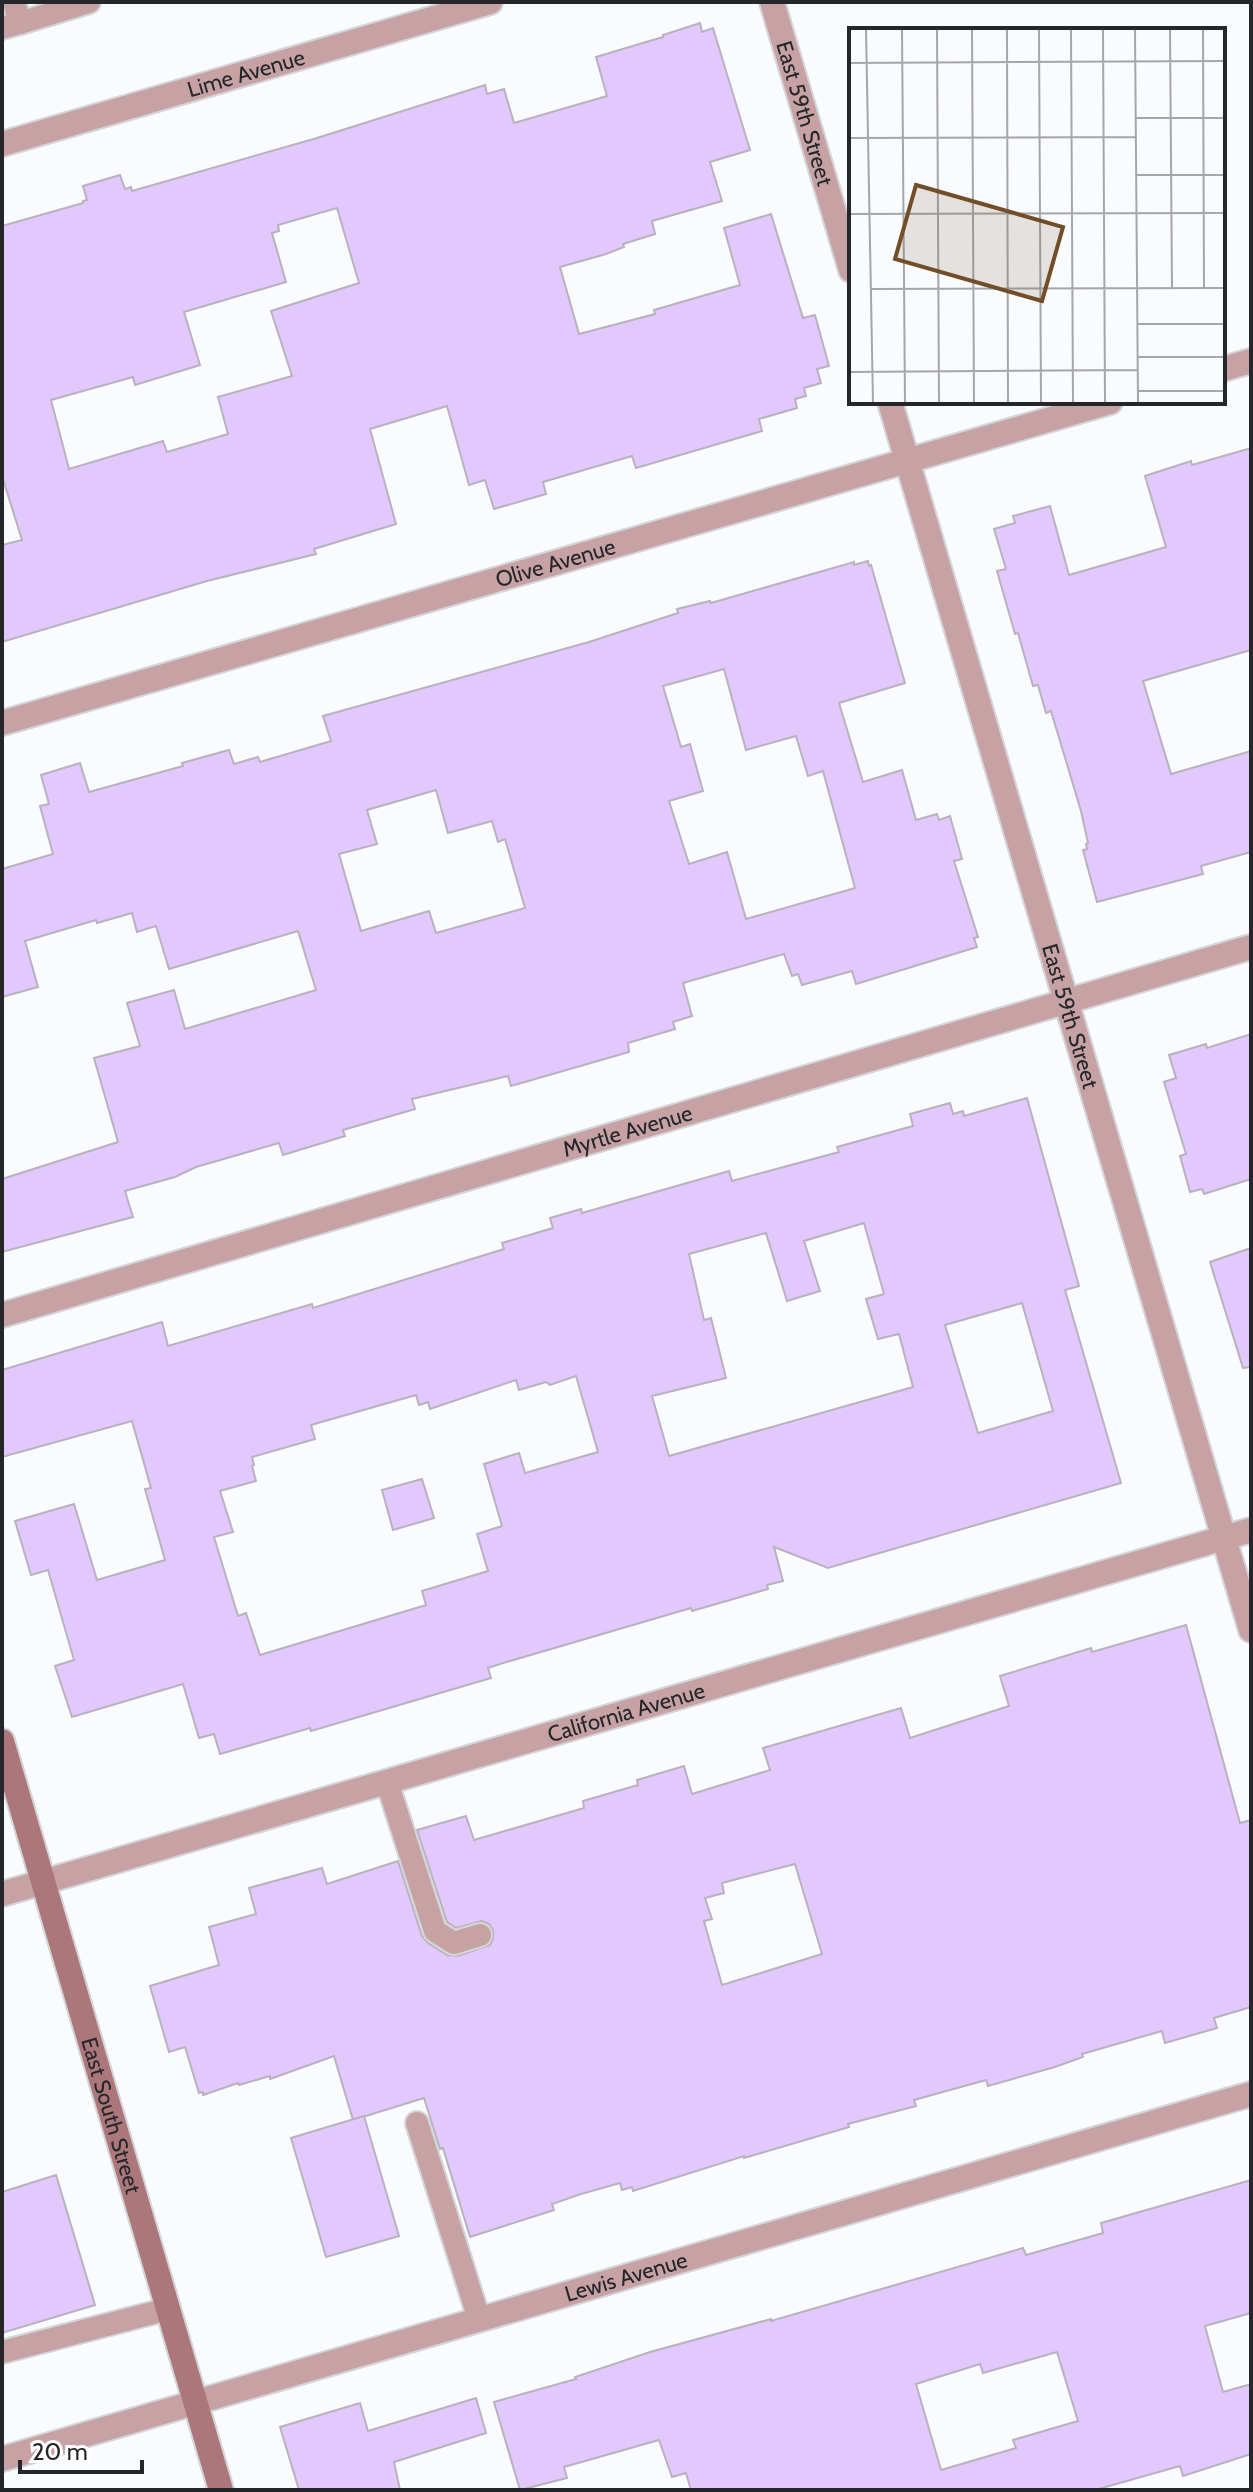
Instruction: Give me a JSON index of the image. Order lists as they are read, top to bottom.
{
  "streets": {
    "main road": ["East South Street"],
    "street": [
      "Lime Avenue",
      "East 59th Street",
      "Olive Avenue",
      "Myrtle Avenue",
      "California Avenue",
      "Lewis Avenue"
    ]
  },
  "crossings": [
    ["East 59th Street", "Olive Avenue"],
    ["East 59th Street", "Myrtle Avenue"],
    ["East 59th Street", "California Avenue"],
    ["California Avenue", "East South Street"],
    ["East South Street", "Lewis Avenue"]
  ],
  "scale_bar": "20 m"
}
